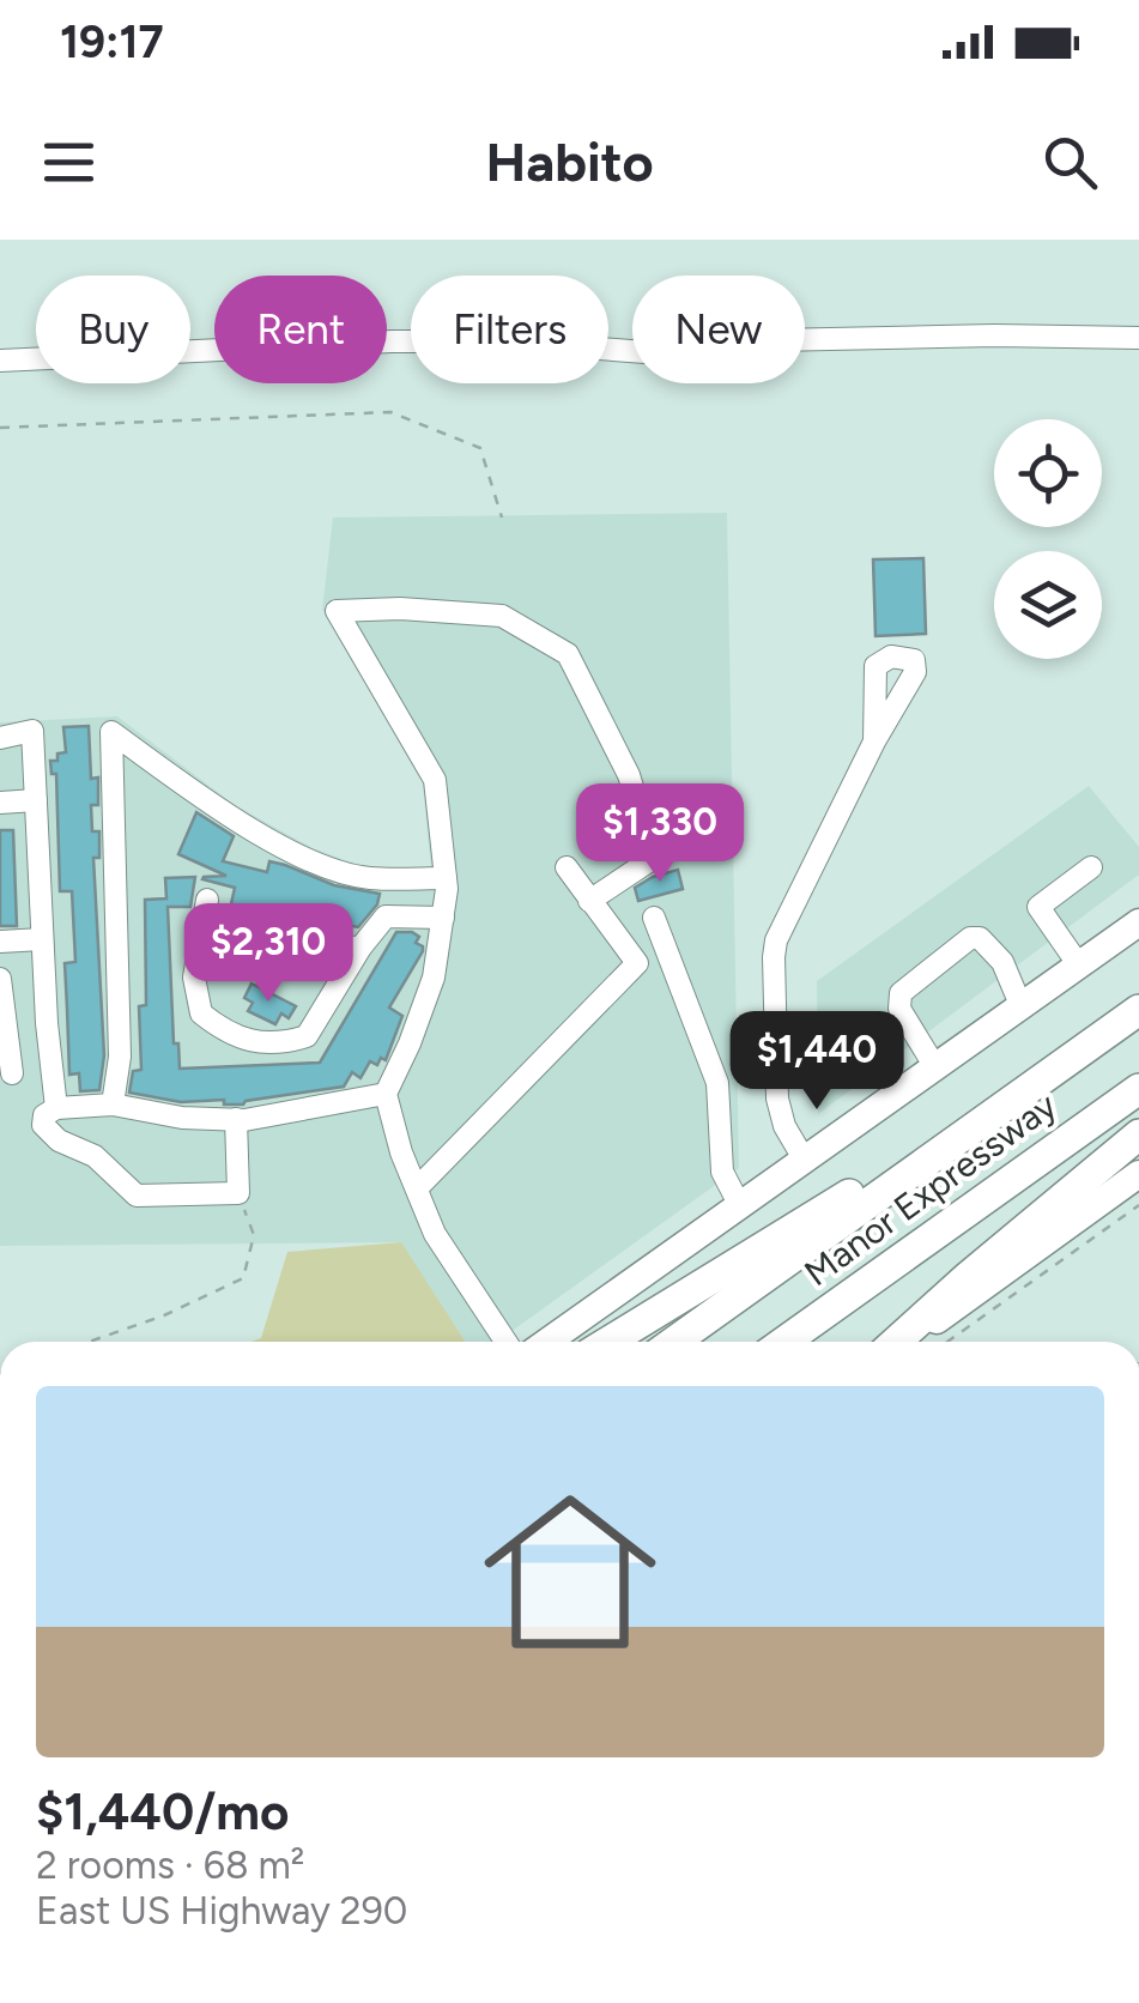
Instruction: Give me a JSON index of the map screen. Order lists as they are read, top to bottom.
{
  "streets": {
    "highway": ["Manor Expressway"]
  },
  "page": {
    "status": "19:17",
    "header": "Habito",
    "chip": [
      "Buy",
      "Rent",
      "Filters",
      "New"
    ],
    "price": ["$1,330", "$2,310", "$1,440"],
    "list": [
      {
        "name": "$1,440/mo",
        "note": "2 rooms · 68 m² · East US Highway 290"
      }
    ]
  }
}
